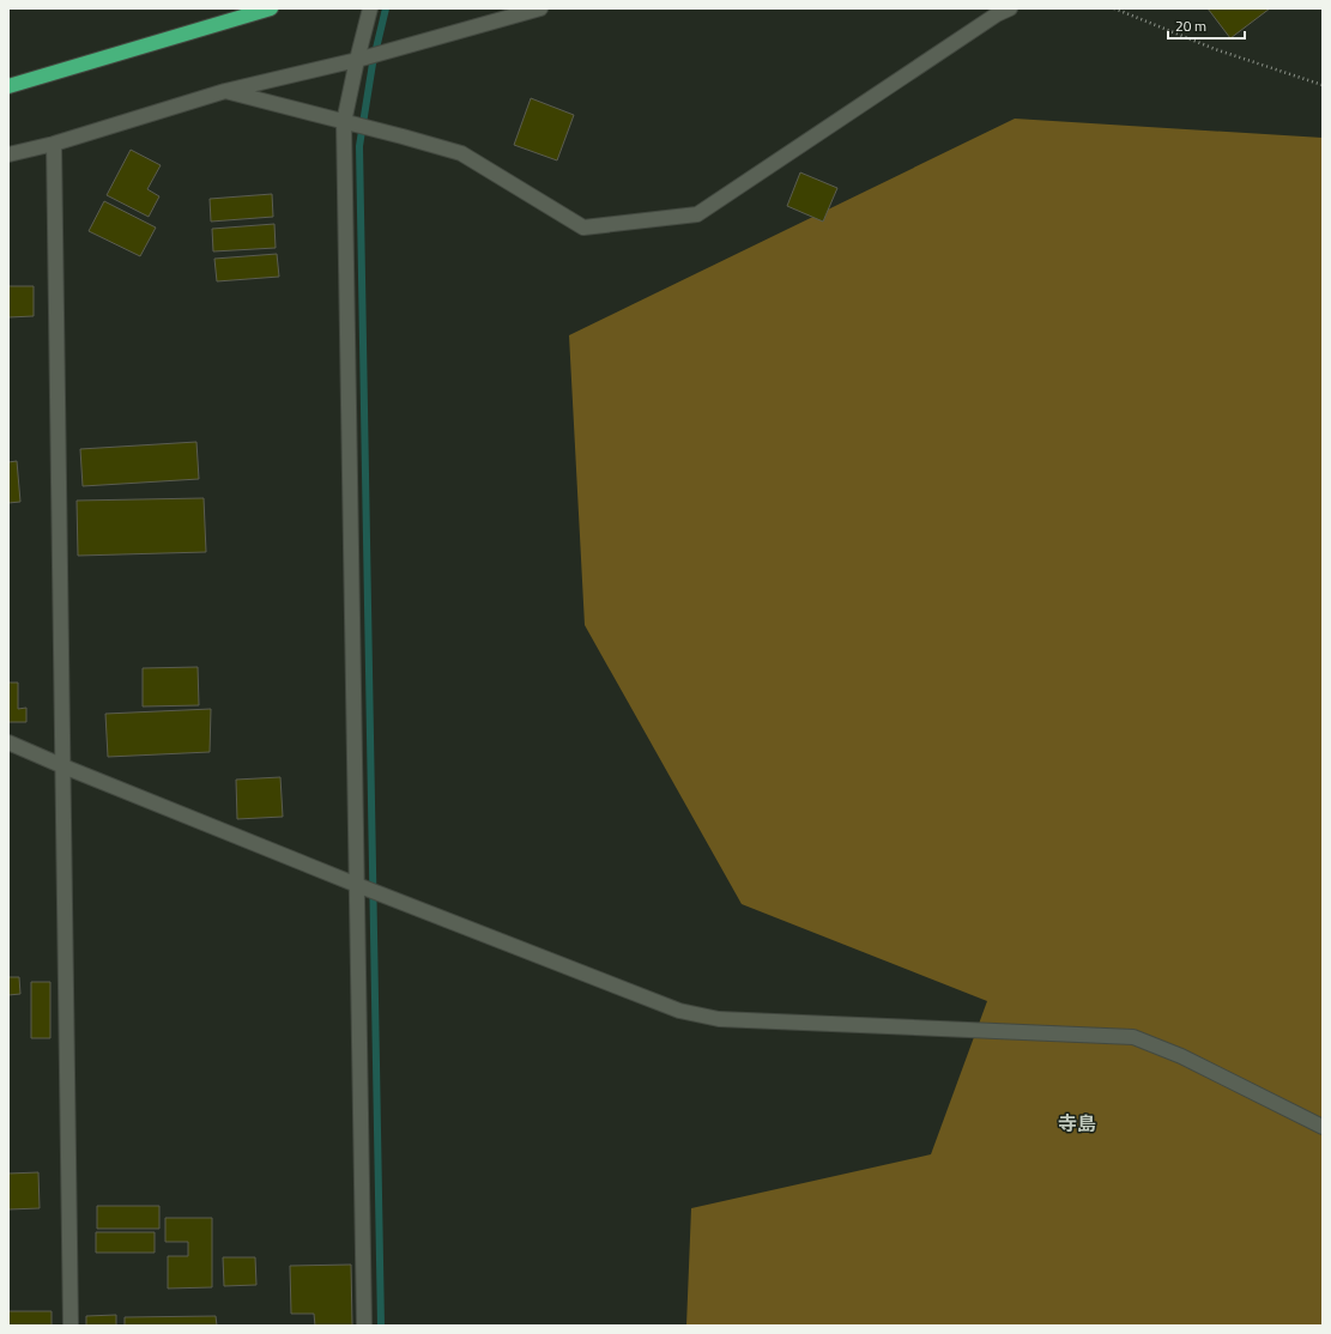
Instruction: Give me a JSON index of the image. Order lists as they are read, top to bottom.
{
  "districts": ["寺島"],
  "scale_bar": "20 m"
}
